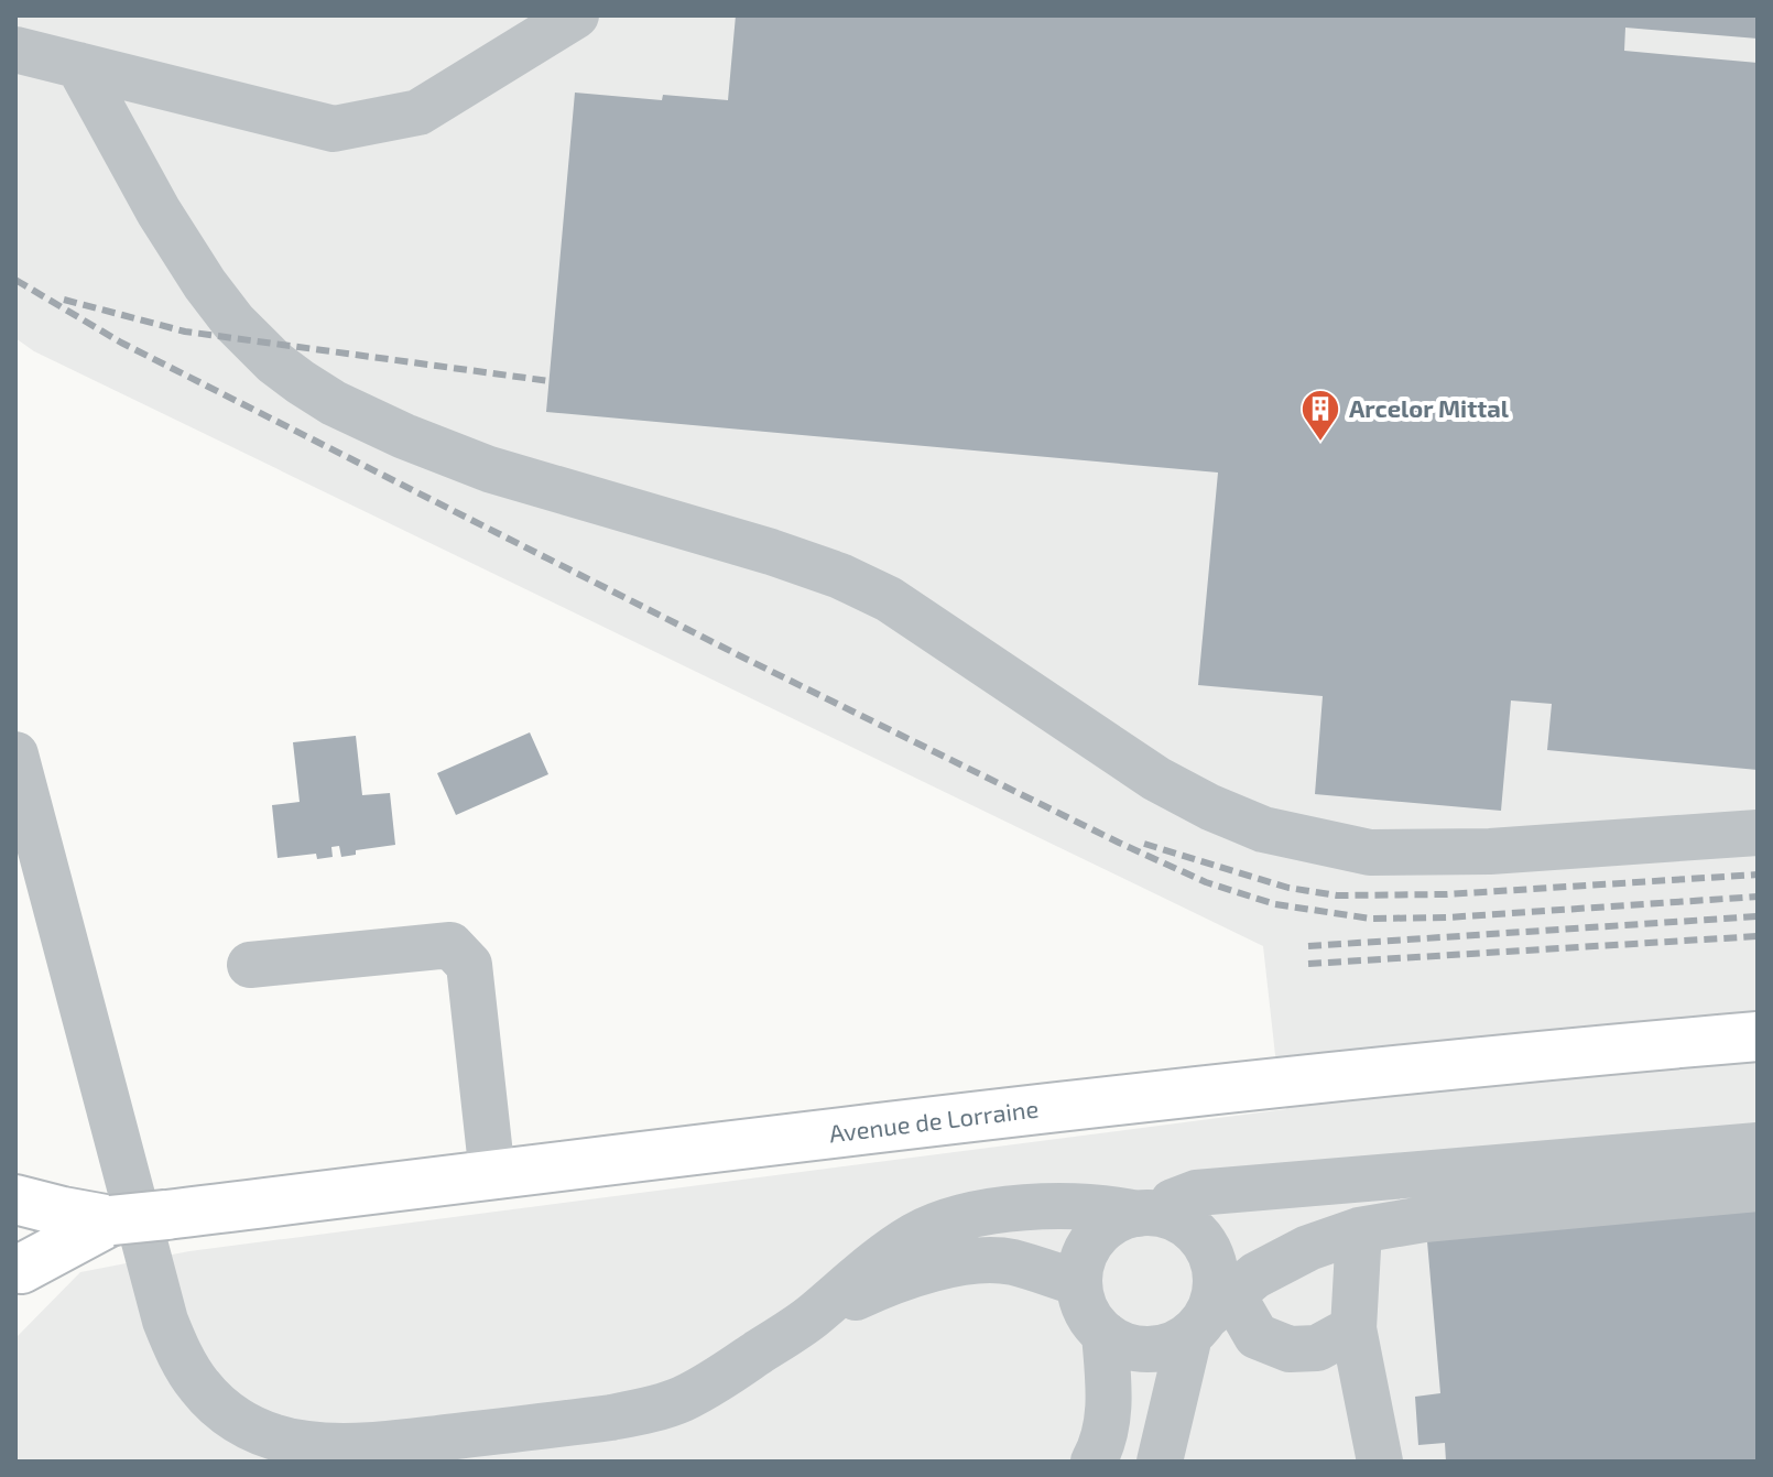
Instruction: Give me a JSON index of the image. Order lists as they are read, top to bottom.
{
  "streets": {
    "main road": ["Avenue de Lorraine"]
  },
  "places": {
    "building": ["Arcelor Mittal"]
  }
}
